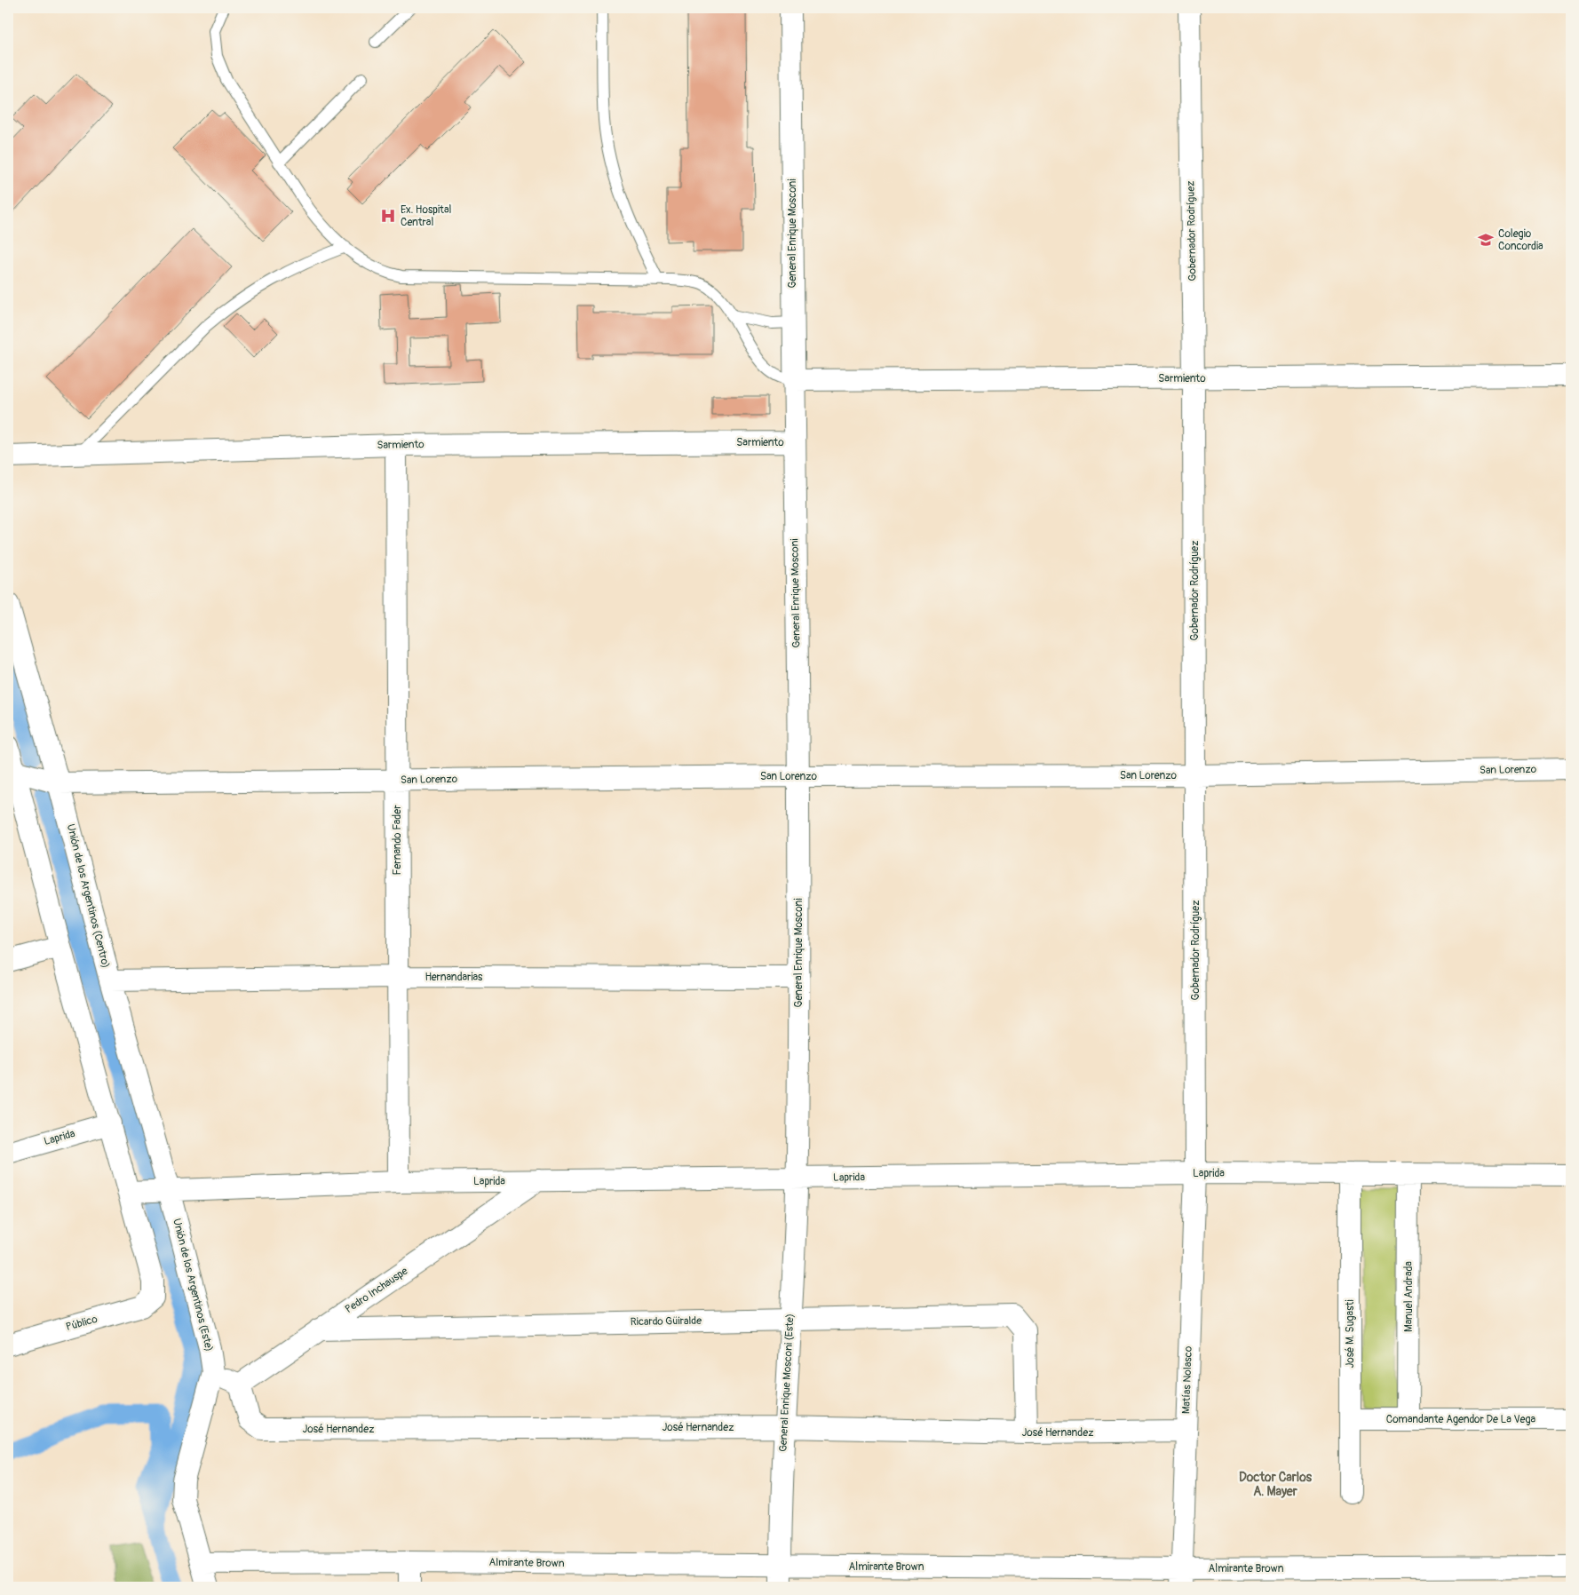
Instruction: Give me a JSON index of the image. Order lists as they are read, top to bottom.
{
  "streets": {
    "street": [
      "Gobernador Rodríguez",
      "General Enrique Mosconi",
      "Sarmiento",
      "San Lorenzo",
      "Fernando Fader",
      "Unión de los Argentinos (Centro)",
      "Hernandarias",
      "Laprida",
      "Unión de los Argentinos (Este)",
      "Pedro Inchauspe",
      "Manuel Andrada",
      "Ricardo Güiralde",
      "Público",
      "José M. Sugasti",
      "Matías Nolasco",
      "General Enrique Mosconi (Este)",
      "Comandante Agendor De La Vega",
      "José Hernandez",
      "Almirante Brown"
    ]
  },
  "crossings": [
    ["Gobernador Rodríguez", "Sarmiento"],
    ["Gobernador Rodríguez", "San Lorenzo"],
    ["Gobernador Rodríguez", "Laprida"],
    ["Gobernador Rodríguez", "Matías Nolasco"],
    ["General Enrique Mosconi", "Sarmiento"],
    ["General Enrique Mosconi", "San Lorenzo"],
    ["General Enrique Mosconi", "Hernandarias"],
    ["General Enrique Mosconi", "Laprida"],
    ["General Enrique Mosconi", "General Enrique Mosconi (Este)"],
    ["Sarmiento", "Fernando Fader"],
    ["San Lorenzo", "Fernando Fader"],
    ["San Lorenzo", "Unión de los Argentinos (Centro)"],
    ["Fernando Fader", "Hernandarias"],
    ["Fernando Fader", "Laprida"],
    ["Unión de los Argentinos (Centro)", "Hernandarias"],
    ["Unión de los Argentinos (Centro)", "Laprida"],
    ["Unión de los Argentinos (Centro)", "Unión de los Argentinos (Este)"],
    ["Laprida", "Unión de los Argentinos (Este)"],
    ["Laprida", "Pedro Inchauspe"],
    ["Laprida", "Manuel Andrada"],
    ["Laprida", "Público"],
    ["Laprida", "José M. Sugasti"],
    ["Laprida", "Matías Nolasco"],
    ["Laprida", "General Enrique Mosconi (Este)"],
    ["Unión de los Argentinos (Este)", "Almirante Brown"],
    ["Pedro Inchauspe", "Ricardo Güiralde"],
    ["Pedro Inchauspe", "José Hernandez"],
    ["Manuel Andrada", "Comandante Agendor De La Vega"],
    ["Ricardo Güiralde", "General Enrique Mosconi (Este)"],
    ["Ricardo Güiralde", "José Hernandez"],
    ["José M. Sugasti", "Comandante Agendor De La Vega"],
    ["Matías Nolasco", "José Hernandez"],
    ["Matías Nolasco", "Almirante Brown"],
    ["General Enrique Mosconi (Este)", "José Hernandez"],
    ["General Enrique Mosconi (Este)", "Almirante Brown"]
  ],
  "districts": ["Doctor Carlos A. Mayer"],
  "places": {
    "hospital": ["Ex. Hospital Central"],
    "school or university": ["Colegio Concordia"]
  }
}
